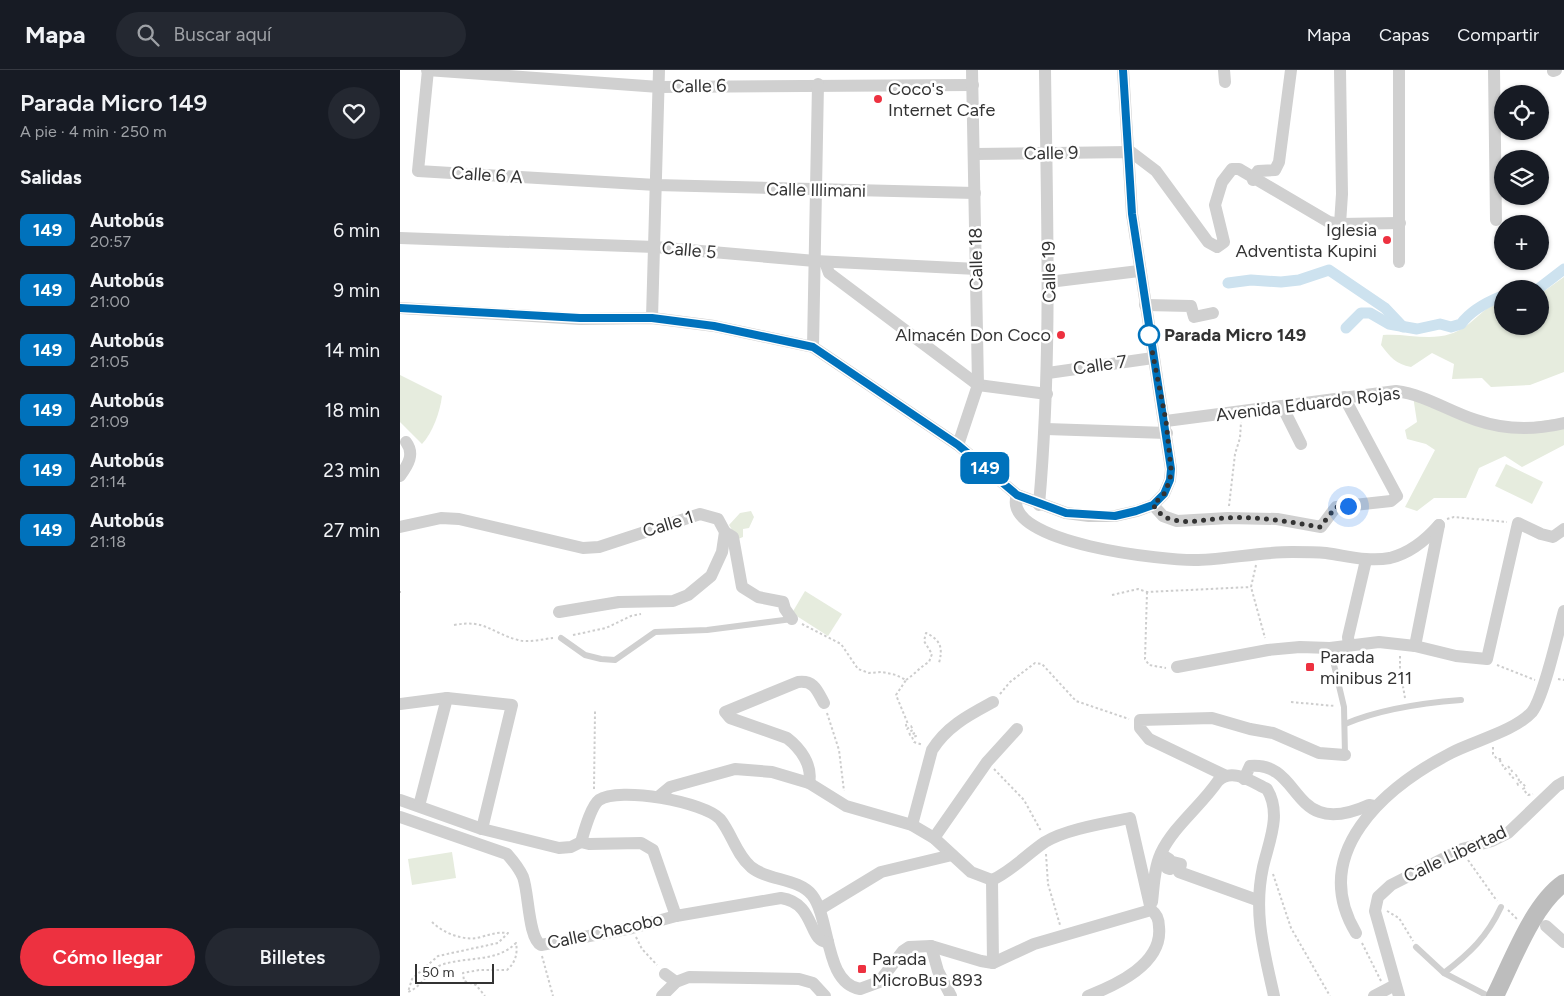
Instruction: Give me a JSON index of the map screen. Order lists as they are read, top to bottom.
{
  "streets": {
    "street": [
      "Calle 6",
      "Calle 9",
      "Calle 6 A",
      "Calle Illimani",
      "Calle 5",
      "Calle 18",
      "Calle 19",
      "Calle 7",
      "Avenida Eduardo Rojas",
      "Calle 1",
      "Calle Libertad",
      "Calle Chacobo"
    ]
  },
  "crossings": [
    ["Calle 6", "Calle 6 A"],
    ["Calle 6", "Calle 18"],
    ["Calle 9", "Calle 18"],
    ["Calle 9", "Calle 19"],
    ["Calle 6 A", "Calle Illimani"],
    ["Calle Illimani", "Calle 18"],
    ["Calle 5", "Calle 18"],
    ["Calle 19", "Calle 7"],
    ["Calle 19", "Avenida Eduardo Rojas"]
  ],
  "places": {
    "other": [
      "Coco's Internet Cafe",
      "Iglesia Adventista Kupini",
      "Almacén Don Coco",
      "Parada Micro 149"
    ],
    "transit": ["Parada minibus 211", "Parada MicroBus 893"]
  },
  "lines": ["bus line 149"],
  "scale_bar": "50 m",
  "page": {
    "header": "Mapa",
    "search": "Buscar aquí",
    "nav": ["Mapa", "Capas", "Compartir"],
    "heading": [
      ["Parada Micro 149", "A pie · 4 min · 250 m"],
      "Salidas"
    ],
    "on_map": "149",
    "map_buttons": ["+", "−"],
    "list": [
      {
        "mark": "149",
        "name": "Autobús",
        "note": "20:57",
        "value": "6 min"
      },
      {
        "mark": "149",
        "name": "Autobús",
        "note": "21:00",
        "value": "9 min"
      },
      {
        "mark": "149",
        "name": "Autobús",
        "note": "21:05",
        "value": "14 min"
      },
      {
        "mark": "149",
        "name": "Autobús",
        "note": "21:09",
        "value": "18 min"
      },
      {
        "mark": "149",
        "name": "Autobús",
        "note": "21:14",
        "value": "23 min"
      },
      {
        "mark": "149",
        "name": "Autobús",
        "note": "21:18",
        "value": "27 min"
      }
    ],
    "buttons": ["Cómo llegar", "Billetes"],
    "scale": "50 m"
  }
}
